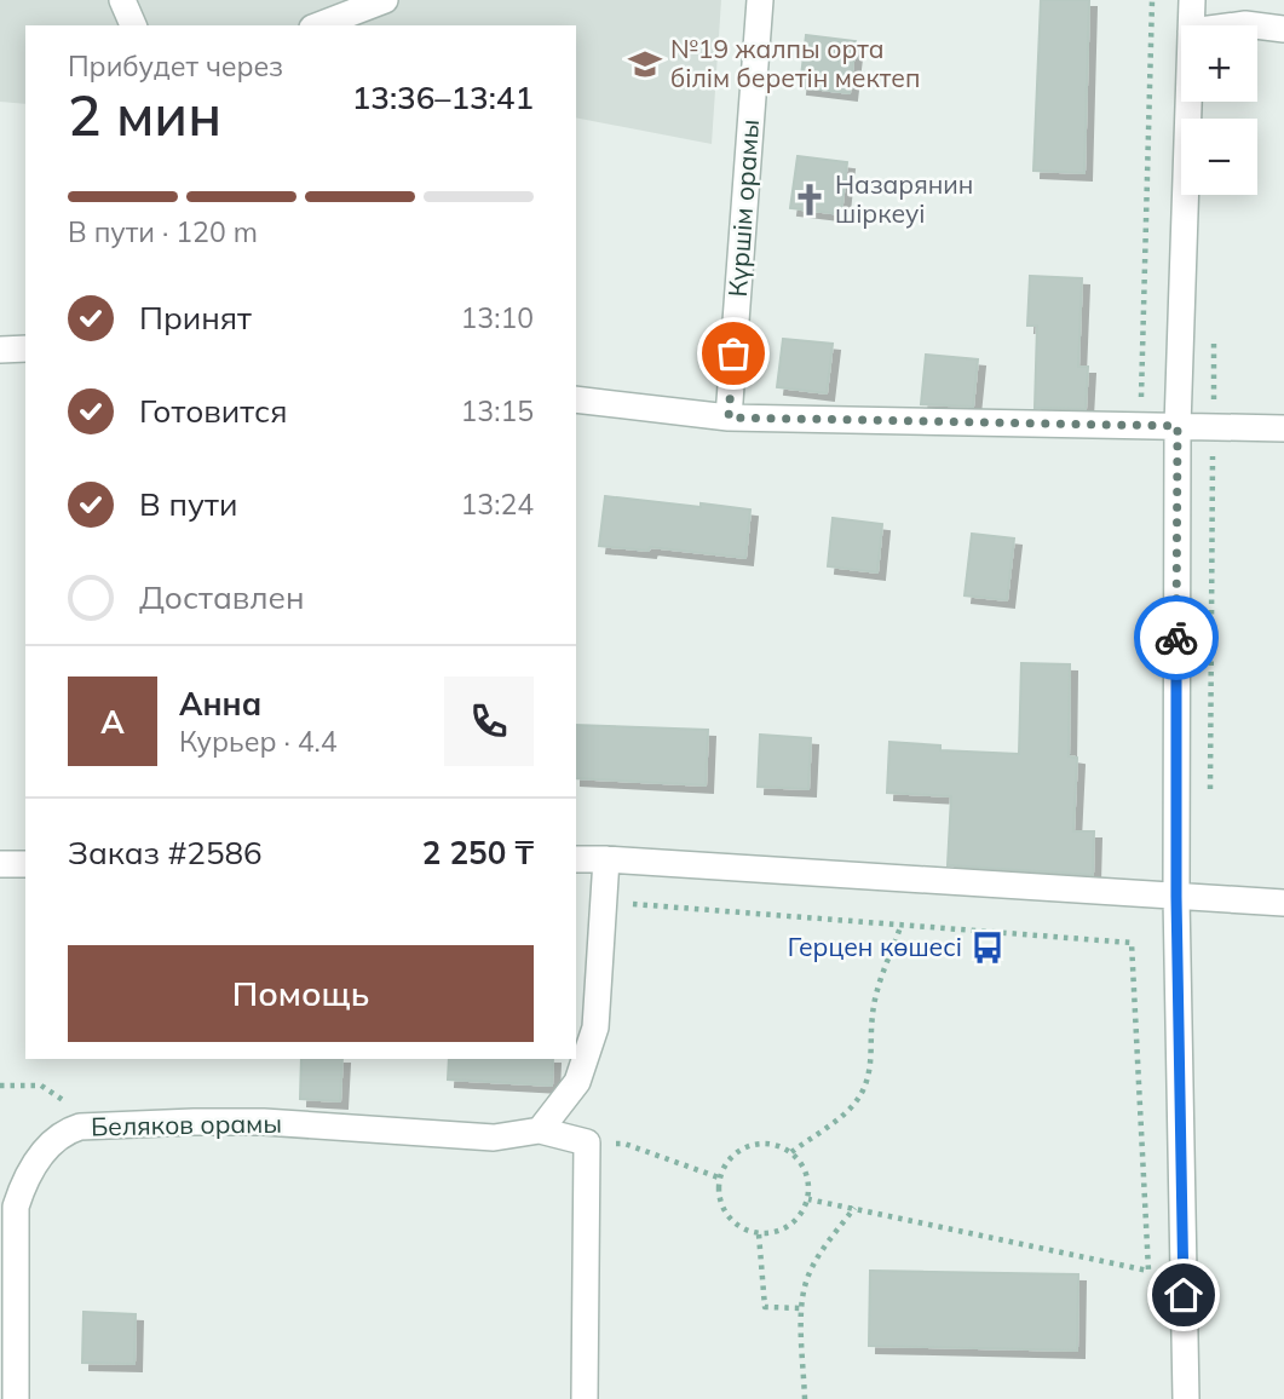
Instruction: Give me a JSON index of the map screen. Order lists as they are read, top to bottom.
{
  "streets": {
    "street": ["Күршім орамы", "Беляков орамы"]
  },
  "places": {
    "school or university": ["№19 жалпы орта білім беретін мектеп"],
    "church": ["Назарянин шіркеуі"],
    "bus stop": ["Герцен көшесі"]
  },
  "page": {
    "map_buttons": ["+", "−"],
    "heading": ["2 мин", "Прибудет через", "13:36–13:41"],
    "panel": [
      "Анна",
      "Курьер · 4.4",
      "Заказ #2586",
      "2 250 ₸"
    ],
    "bar": "В пути · 120 m",
    "list": [
      ["Принят", "13:10"],
      ["Готовится", "13:15"],
      ["В пути", "13:24"],
      "Доставлен"
    ],
    "round": "А",
    "buttons": "Помощь"
  }
}
